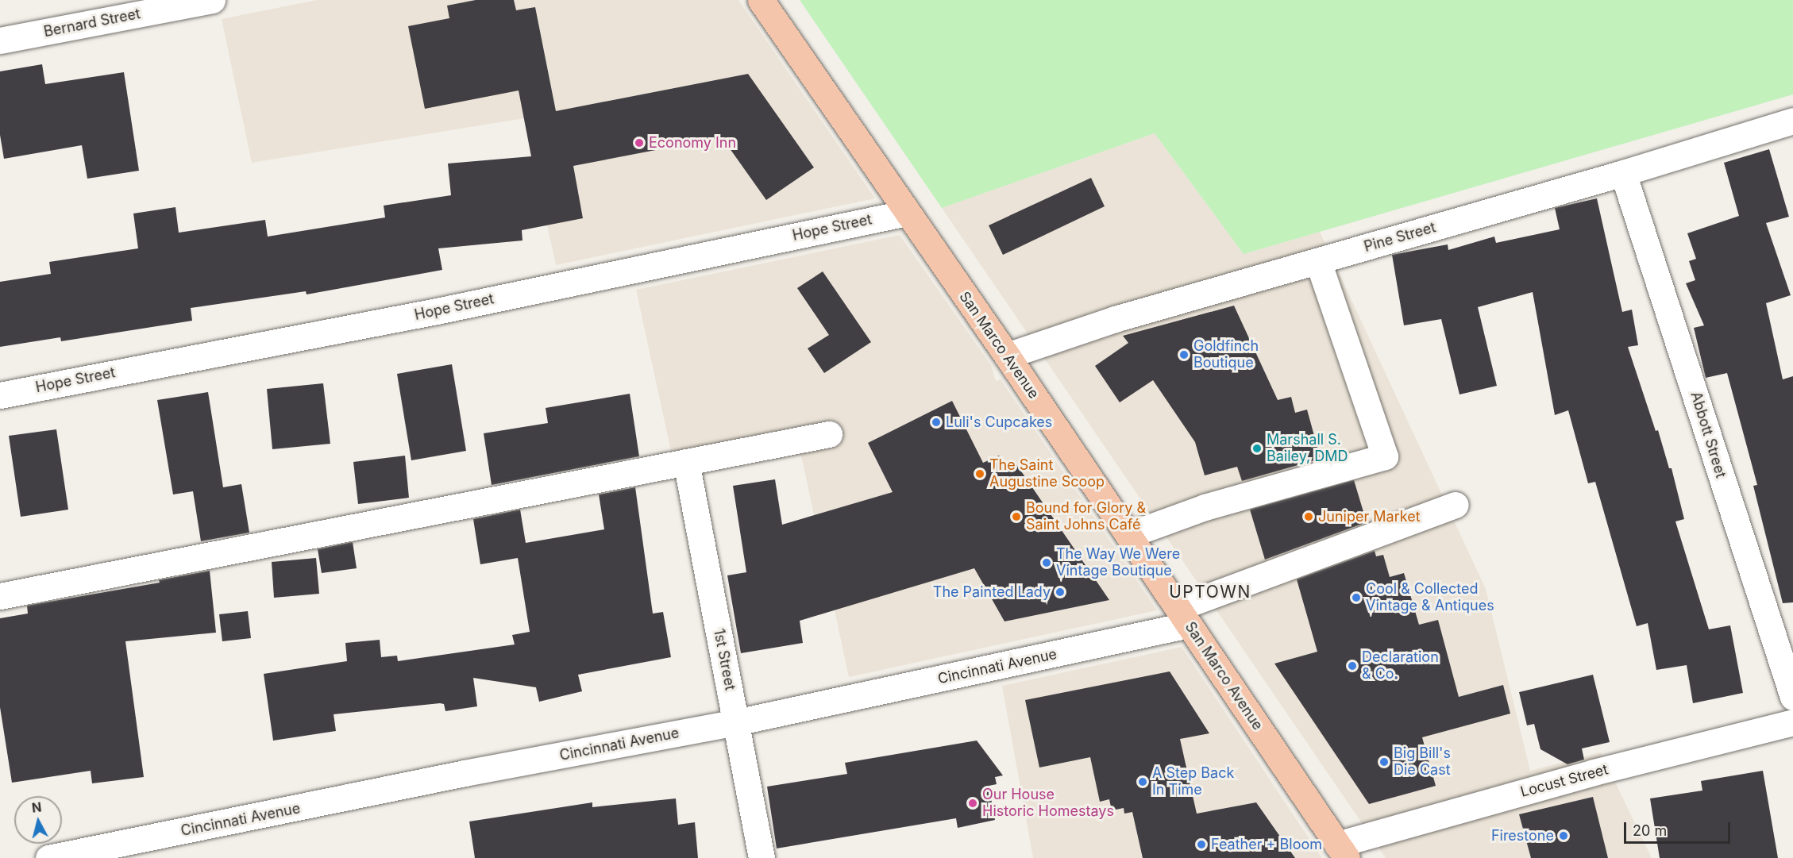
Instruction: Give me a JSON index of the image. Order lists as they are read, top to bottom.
{
  "streets": {
    "main road": ["San Marco Avenue"],
    "street": [
      "Bernard Street",
      "Hope Street",
      "Pine Street",
      "Abbott Street",
      "1st Street",
      "Cincinnati Avenue",
      "Locust Street"
    ]
  },
  "crossings": [
    ["Hope Street", "San Marco Avenue"],
    ["Pine Street", "San Marco Avenue"],
    ["Pine Street", "Abbott Street"],
    ["San Marco Avenue", "Cincinnati Avenue"],
    ["San Marco Avenue", "Locust Street"],
    ["1st Street", "Cincinnati Avenue"]
  ],
  "districts": ["UPTOWN"],
  "places": [
    "Economy Inn",
    "Goldfinch Boutique",
    "Luli's Cupcakes",
    "Marshall S. Bailey, DMD",
    "The Saint Augustine Scoop",
    "Bound for Glory & Saint Johns Café",
    "Juniper Market",
    "The Way We Were Vintage Boutique",
    "The Painted Lady",
    "Cool & Collected Vintage & Antiques",
    "Declaration & Co.",
    "Big Bill's Die Cast",
    "A Step Back In Time",
    "Our House Historic Homestays",
    "Firestone",
    "Feather + Bloom"
  ],
  "scale_bar": "20 m",
  "north": "top"
}
